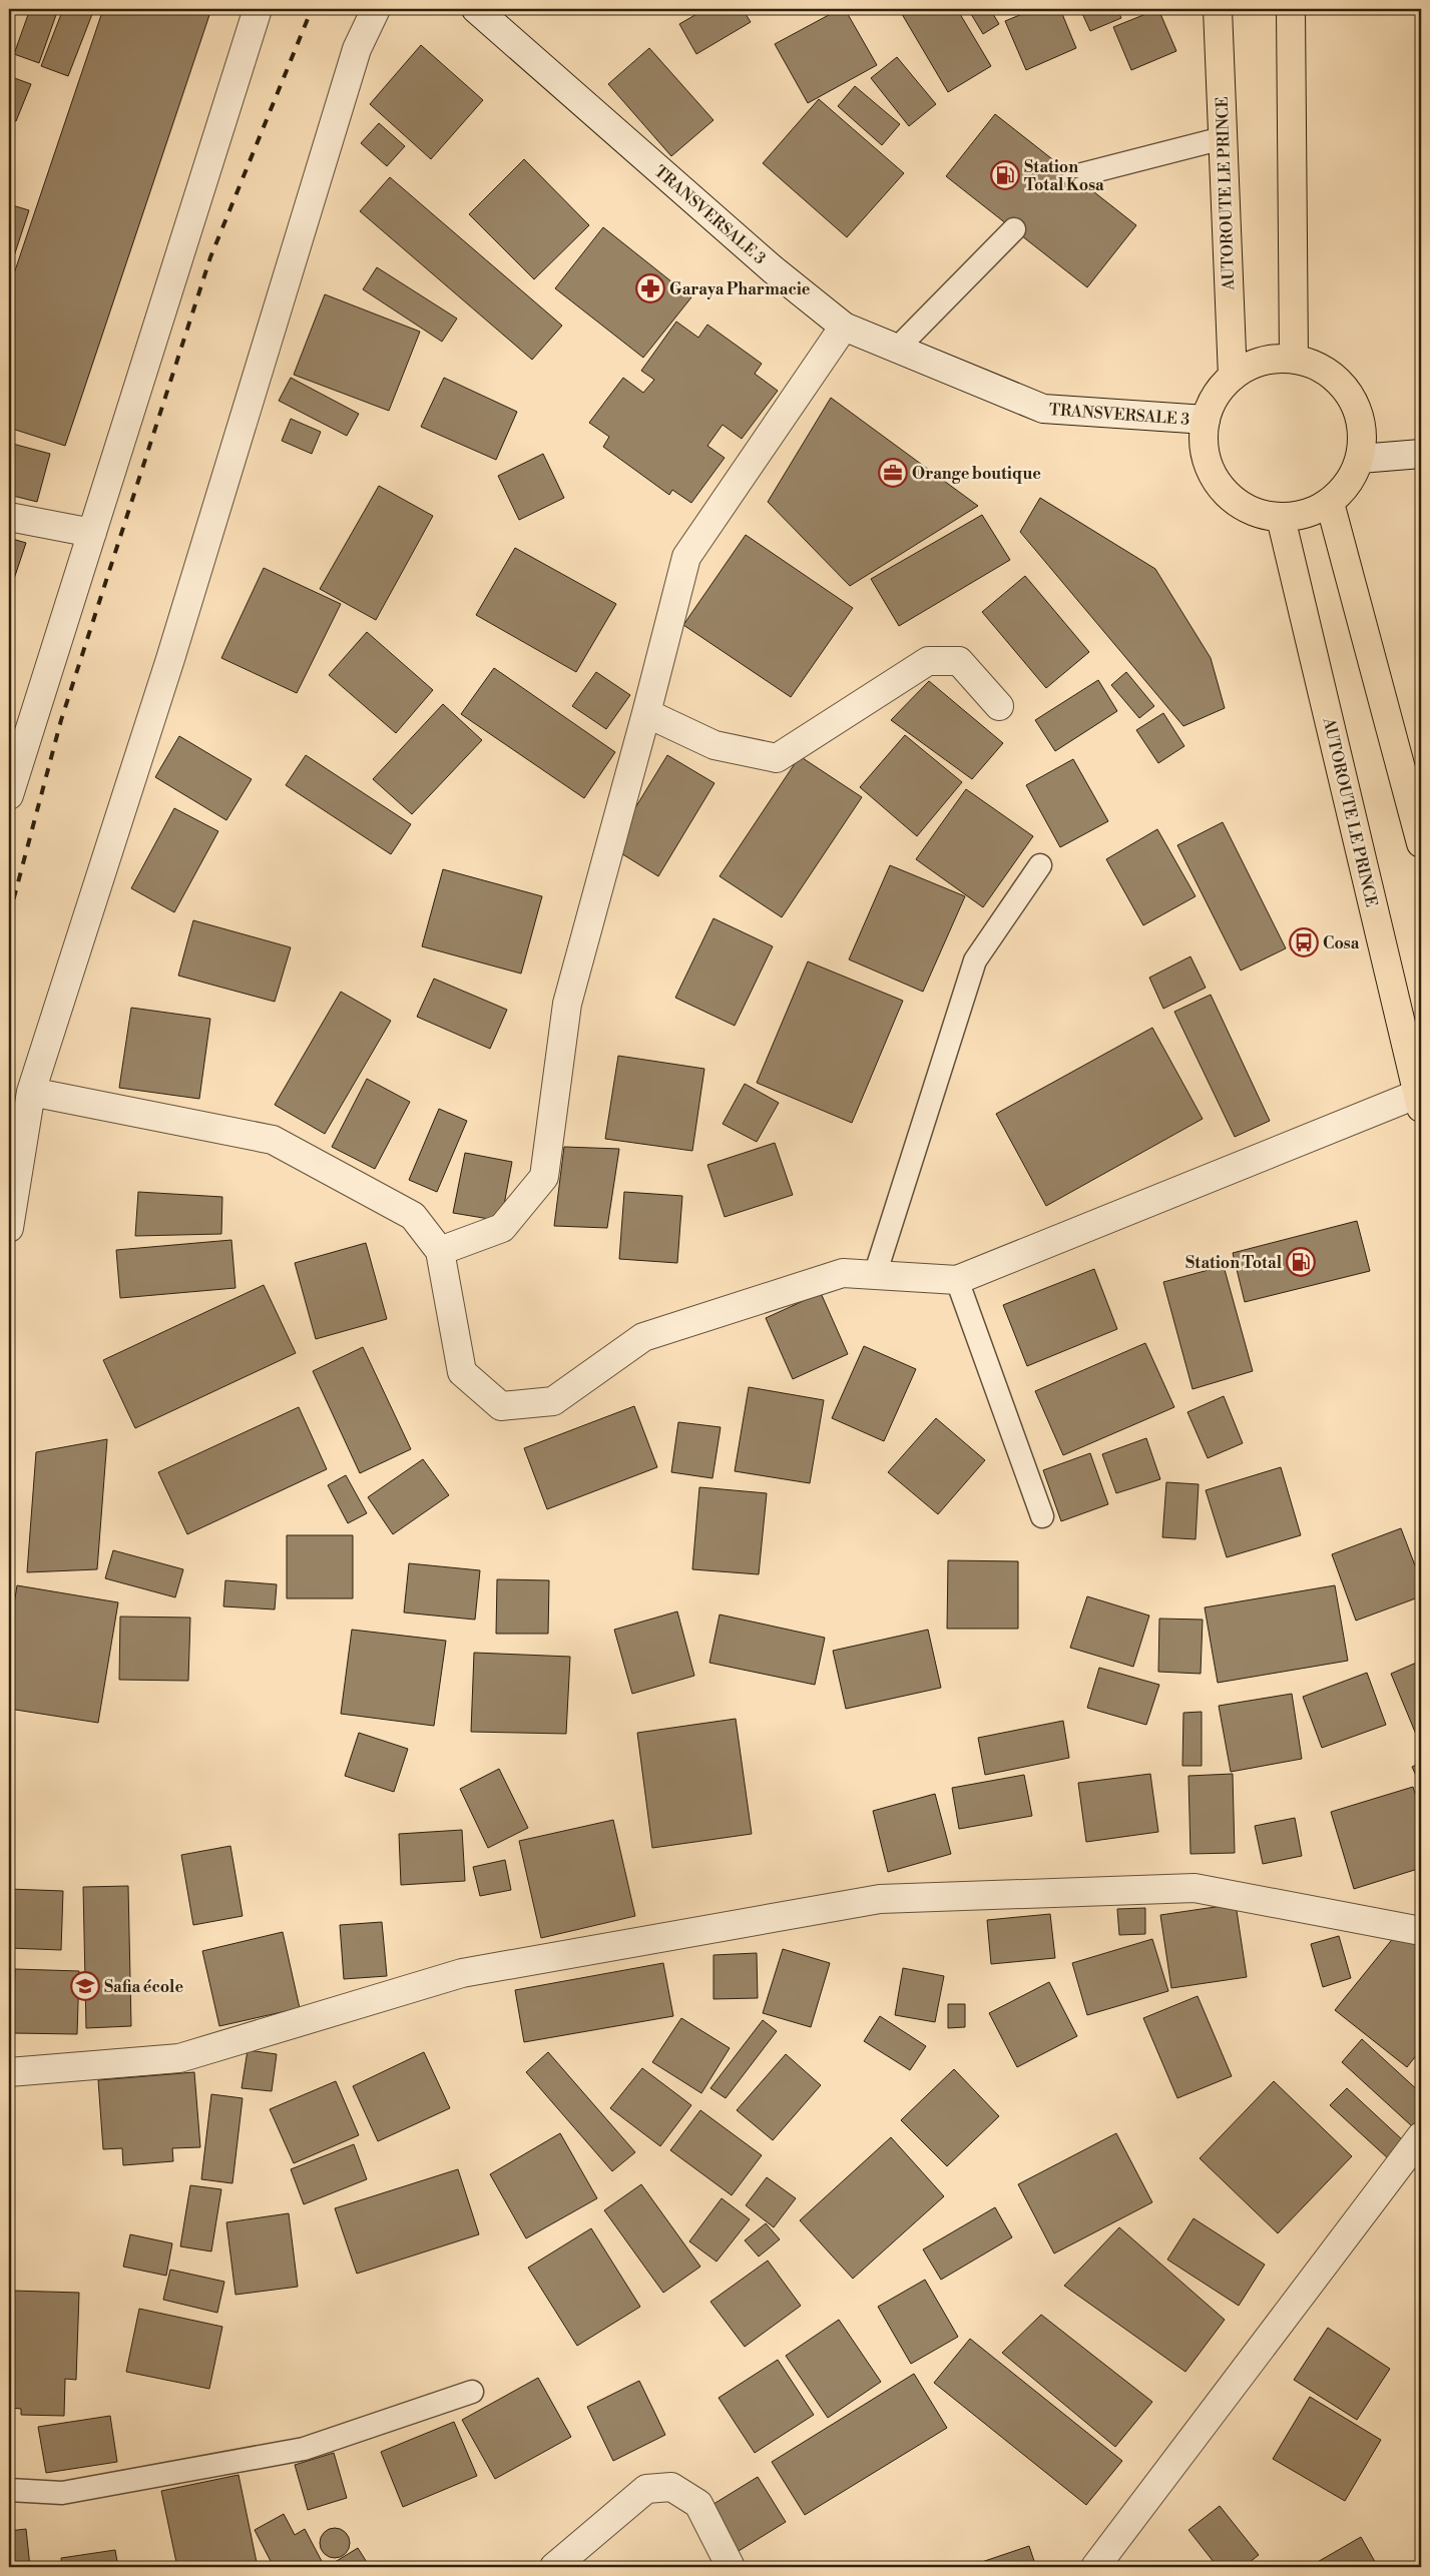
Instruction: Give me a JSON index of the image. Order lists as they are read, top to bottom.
{
  "streets": {
    "main road": ["AUTOROUTE LE PRINCE"],
    "street": ["TRANSVERSALE 3"]
  },
  "crossings": [
    ["AUTOROUTE LE PRINCE", "TRANSVERSALE 3"]
  ],
  "places": {
    "fuel station": ["Station Total Kosa", "Station Total"],
    "pharmacy": ["Garaya Pharmacie"],
    "office": ["Orange boutique"],
    "bus stop": ["Cosa"],
    "school or university": ["Safia école"]
  }
}
